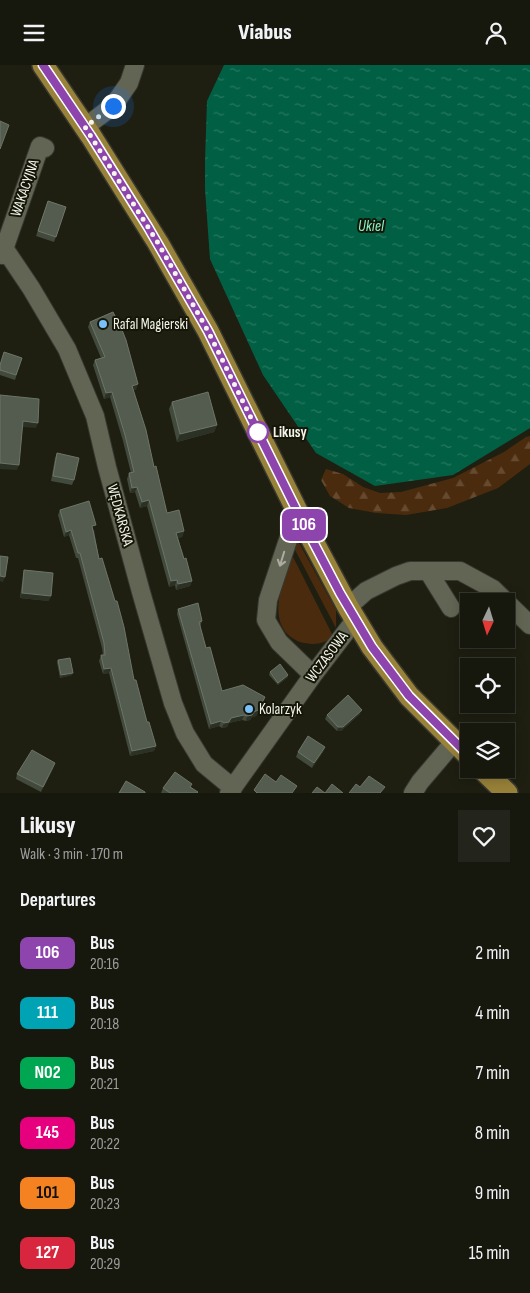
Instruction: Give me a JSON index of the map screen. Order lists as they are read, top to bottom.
{
  "streets": {
    "street": ["WAKACYJNA", "WĘDKARSKA", "WCZASOWA"]
  },
  "crossings": [
    ["WAKACYJNA", "WĘDKARSKA"],
    ["WĘDKARSKA", "WCZASOWA"]
  ],
  "water": ["Ukiel"],
  "places": ["Rafal Magierski", "Likusy", "Kolarzyk"],
  "lines": ["bus line 106"],
  "north": "bottom",
  "page": {
    "header": "Viabus",
    "on_map": "106",
    "heading": [
      ["Likusy", "Walk · 3 min · 170 m"],
      "Departures"
    ],
    "list": [
      {
        "mark": "106",
        "name": "Bus",
        "note": "20:16",
        "value": "2 min"
      },
      {
        "mark": "111",
        "name": "Bus",
        "note": "20:18",
        "value": "4 min"
      },
      {
        "mark": "N02",
        "name": "Bus",
        "note": "20:21",
        "value": "7 min"
      },
      {
        "mark": "145",
        "name": "Bus",
        "note": "20:22",
        "value": "8 min"
      },
      {
        "mark": "101",
        "name": "Bus",
        "note": "20:23",
        "value": "9 min"
      },
      {
        "mark": "127",
        "name": "Bus",
        "note": "20:29",
        "value": "15 min"
      }
    ]
  }
}
